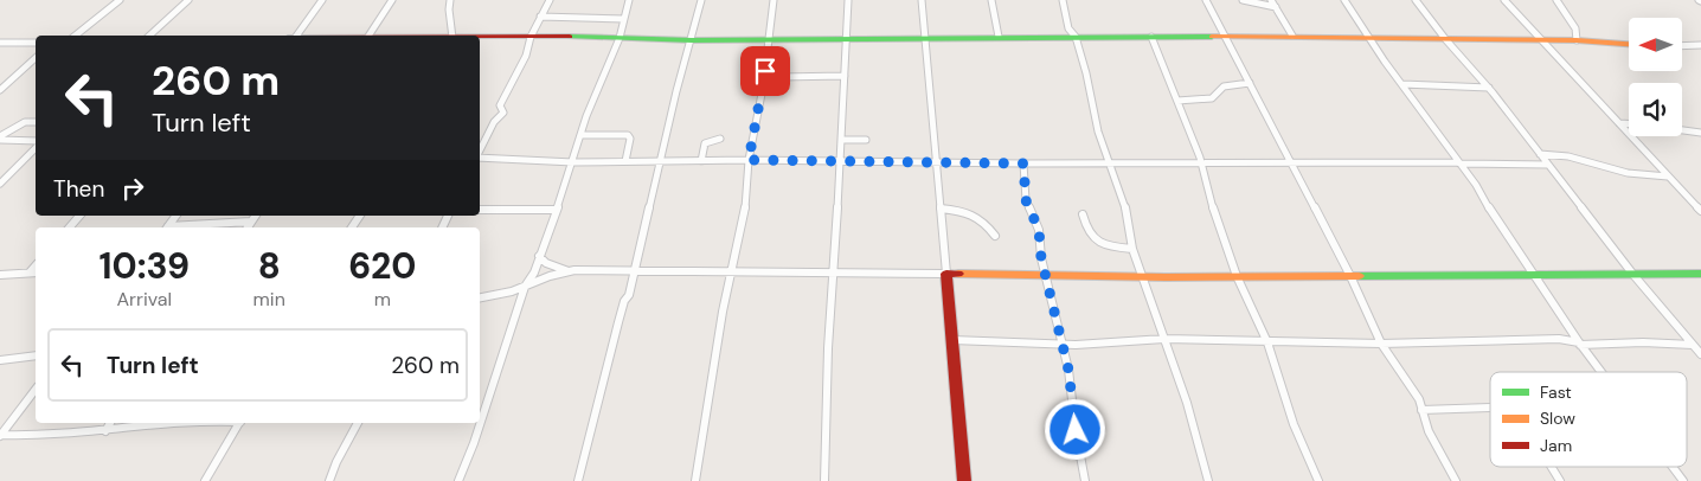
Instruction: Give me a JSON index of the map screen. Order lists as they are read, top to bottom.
{
  "legend": ["Fast", "Slow", "Jam"],
  "north": "left",
  "page": {
    "turn": ["260 m", "Turn left"],
    "then": "Then",
    "eta": [
      "10:39",
      "Arrival",
      "8",
      "min",
      "620",
      "m"
    ],
    "list": [
      {
        "name": "Turn left",
        "value": "260 m"
      }
    ]
  }
}
